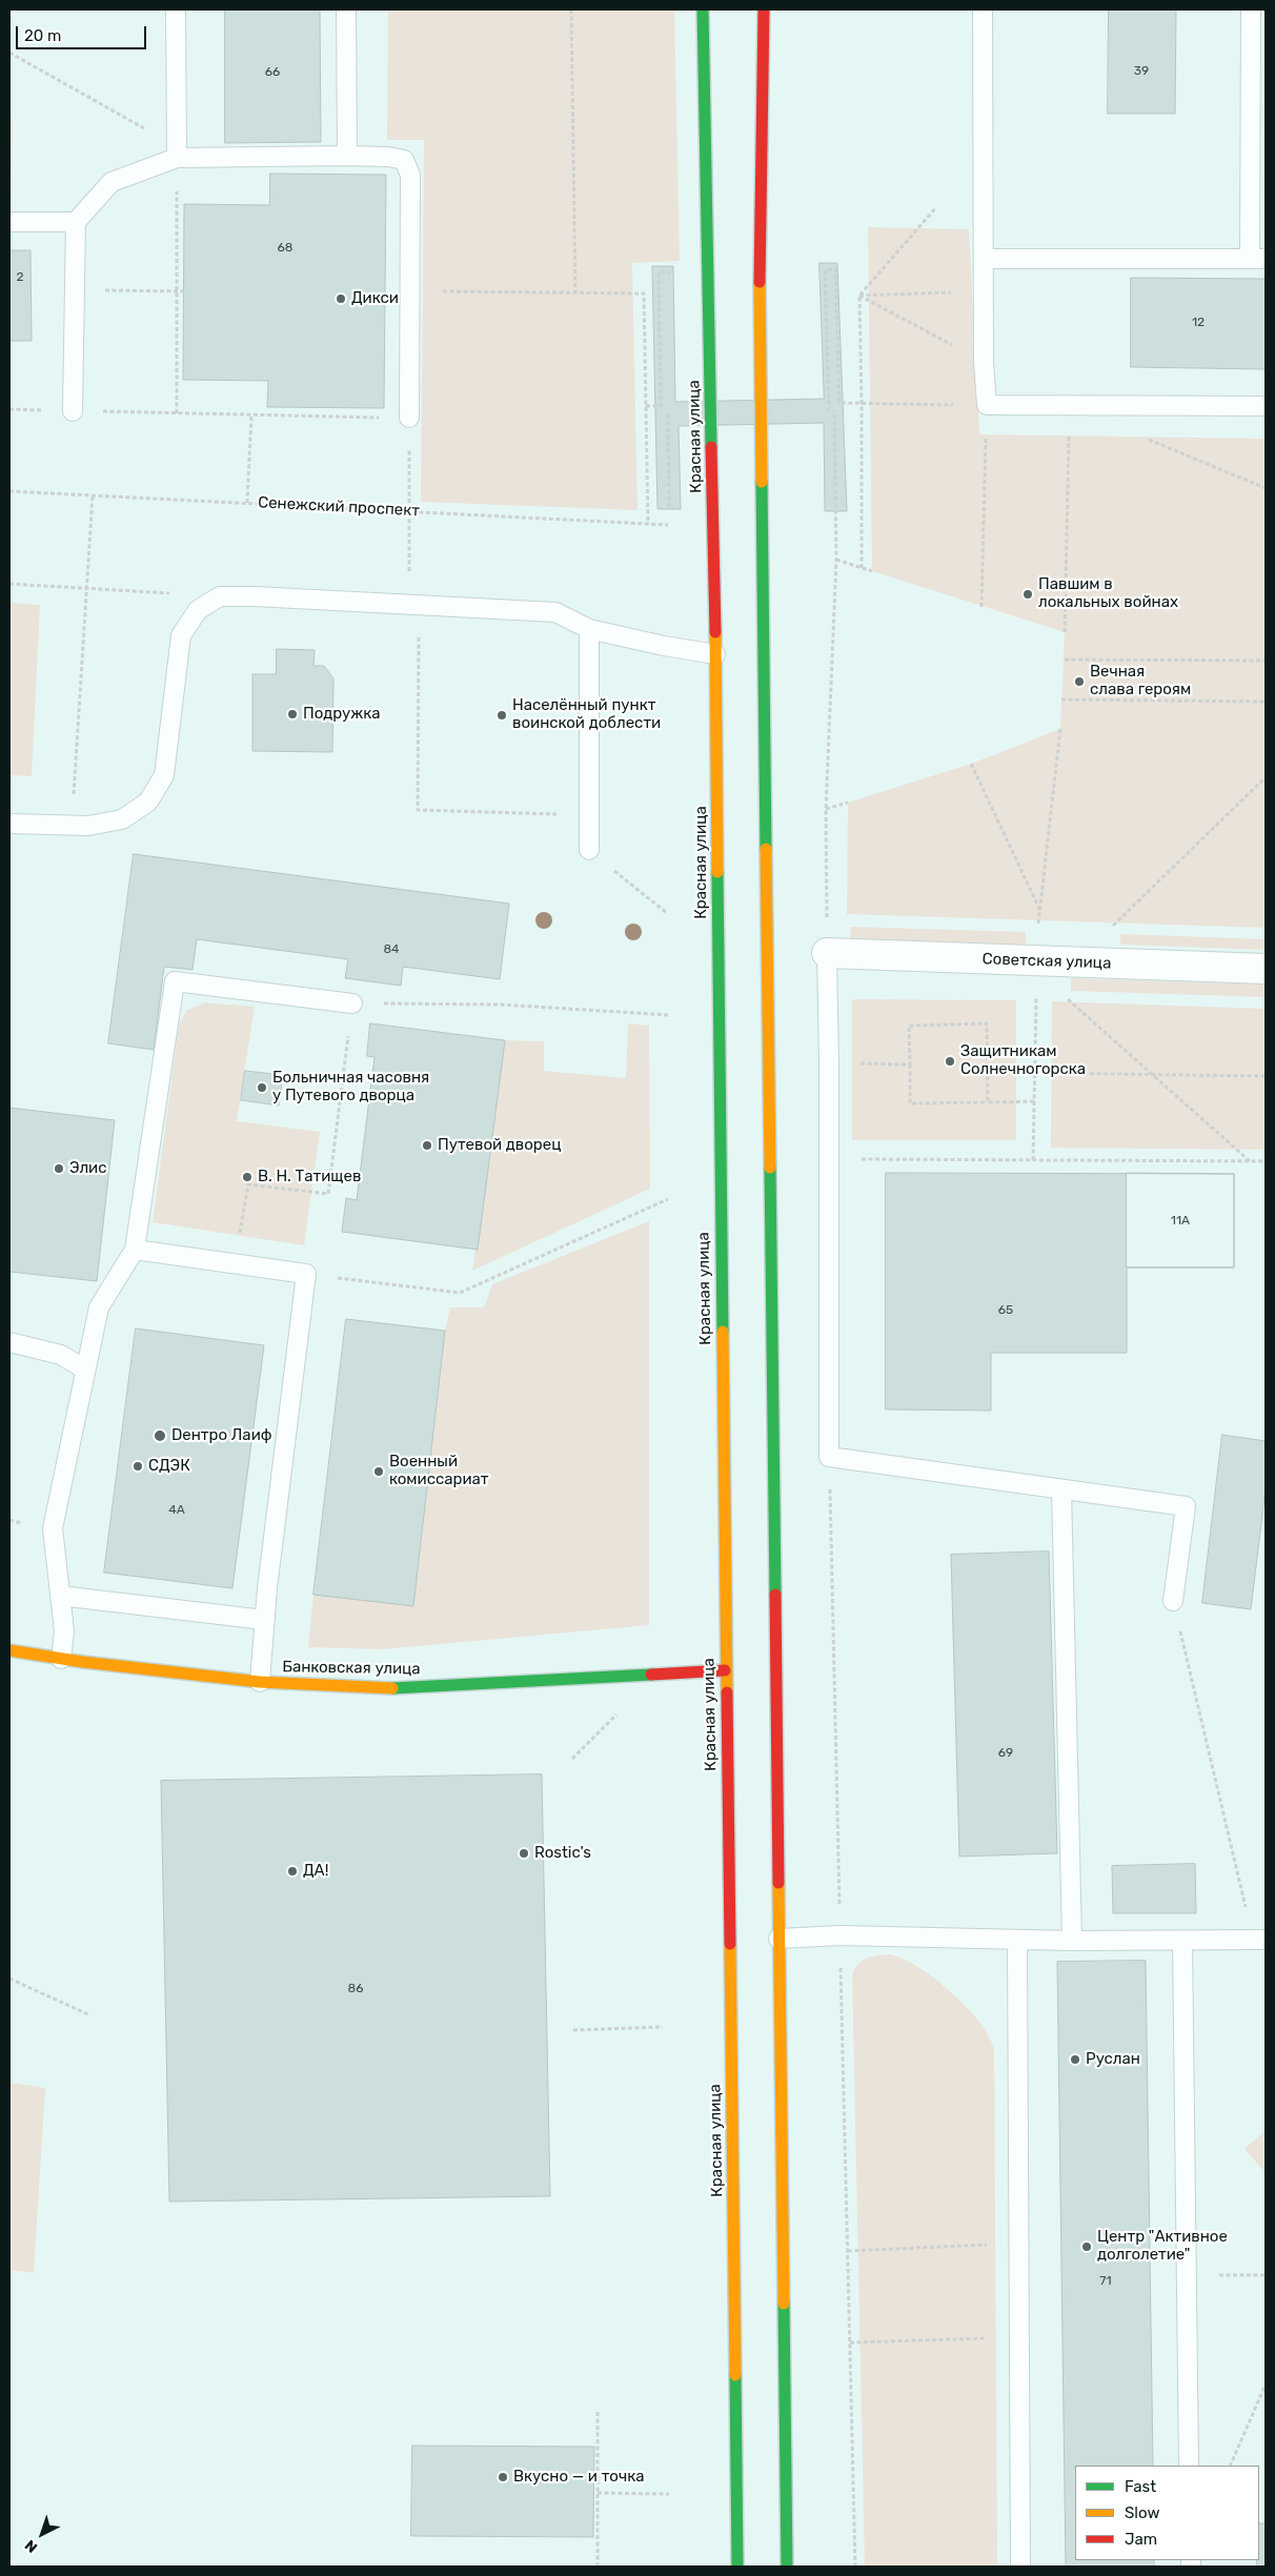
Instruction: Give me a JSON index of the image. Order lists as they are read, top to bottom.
{
  "streets": {
    "main road": ["Красная улица", "Банковская улица"],
    "street": ["Советская улица"],
    "path": ["Сенежский проспект"]
  },
  "crossings": [
    ["Красная улица", "Банковская улица"]
  ],
  "places": [
    "Дикси",
    "Павшим в локальных войнах",
    "Вечная слава героям",
    "Подружка",
    "Населённый пункт воинской доблести",
    "Защитникам Солнечногорска",
    "Больничная часовня у Путевого дворца",
    "Путевой дворец",
    "Элис",
    "В. Н. Татищев",
    "Dентро Лаиф",
    "СДЭК",
    "Военный комиссариат",
    "Rostic's",
    "ДА!",
    "Руслан",
    "Центр \"Активное долголетие\"",
    "Вкусно — и точка"
  ],
  "house_numbers": [
    "39",
    "66",
    "68",
    "2",
    "12",
    "84",
    "11А",
    "65",
    "4А",
    "69",
    "86",
    "71"
  ],
  "legend": ["Fast", "Slow", "Jam"],
  "scale_bar": "20 m",
  "north": "bottom left"
}
